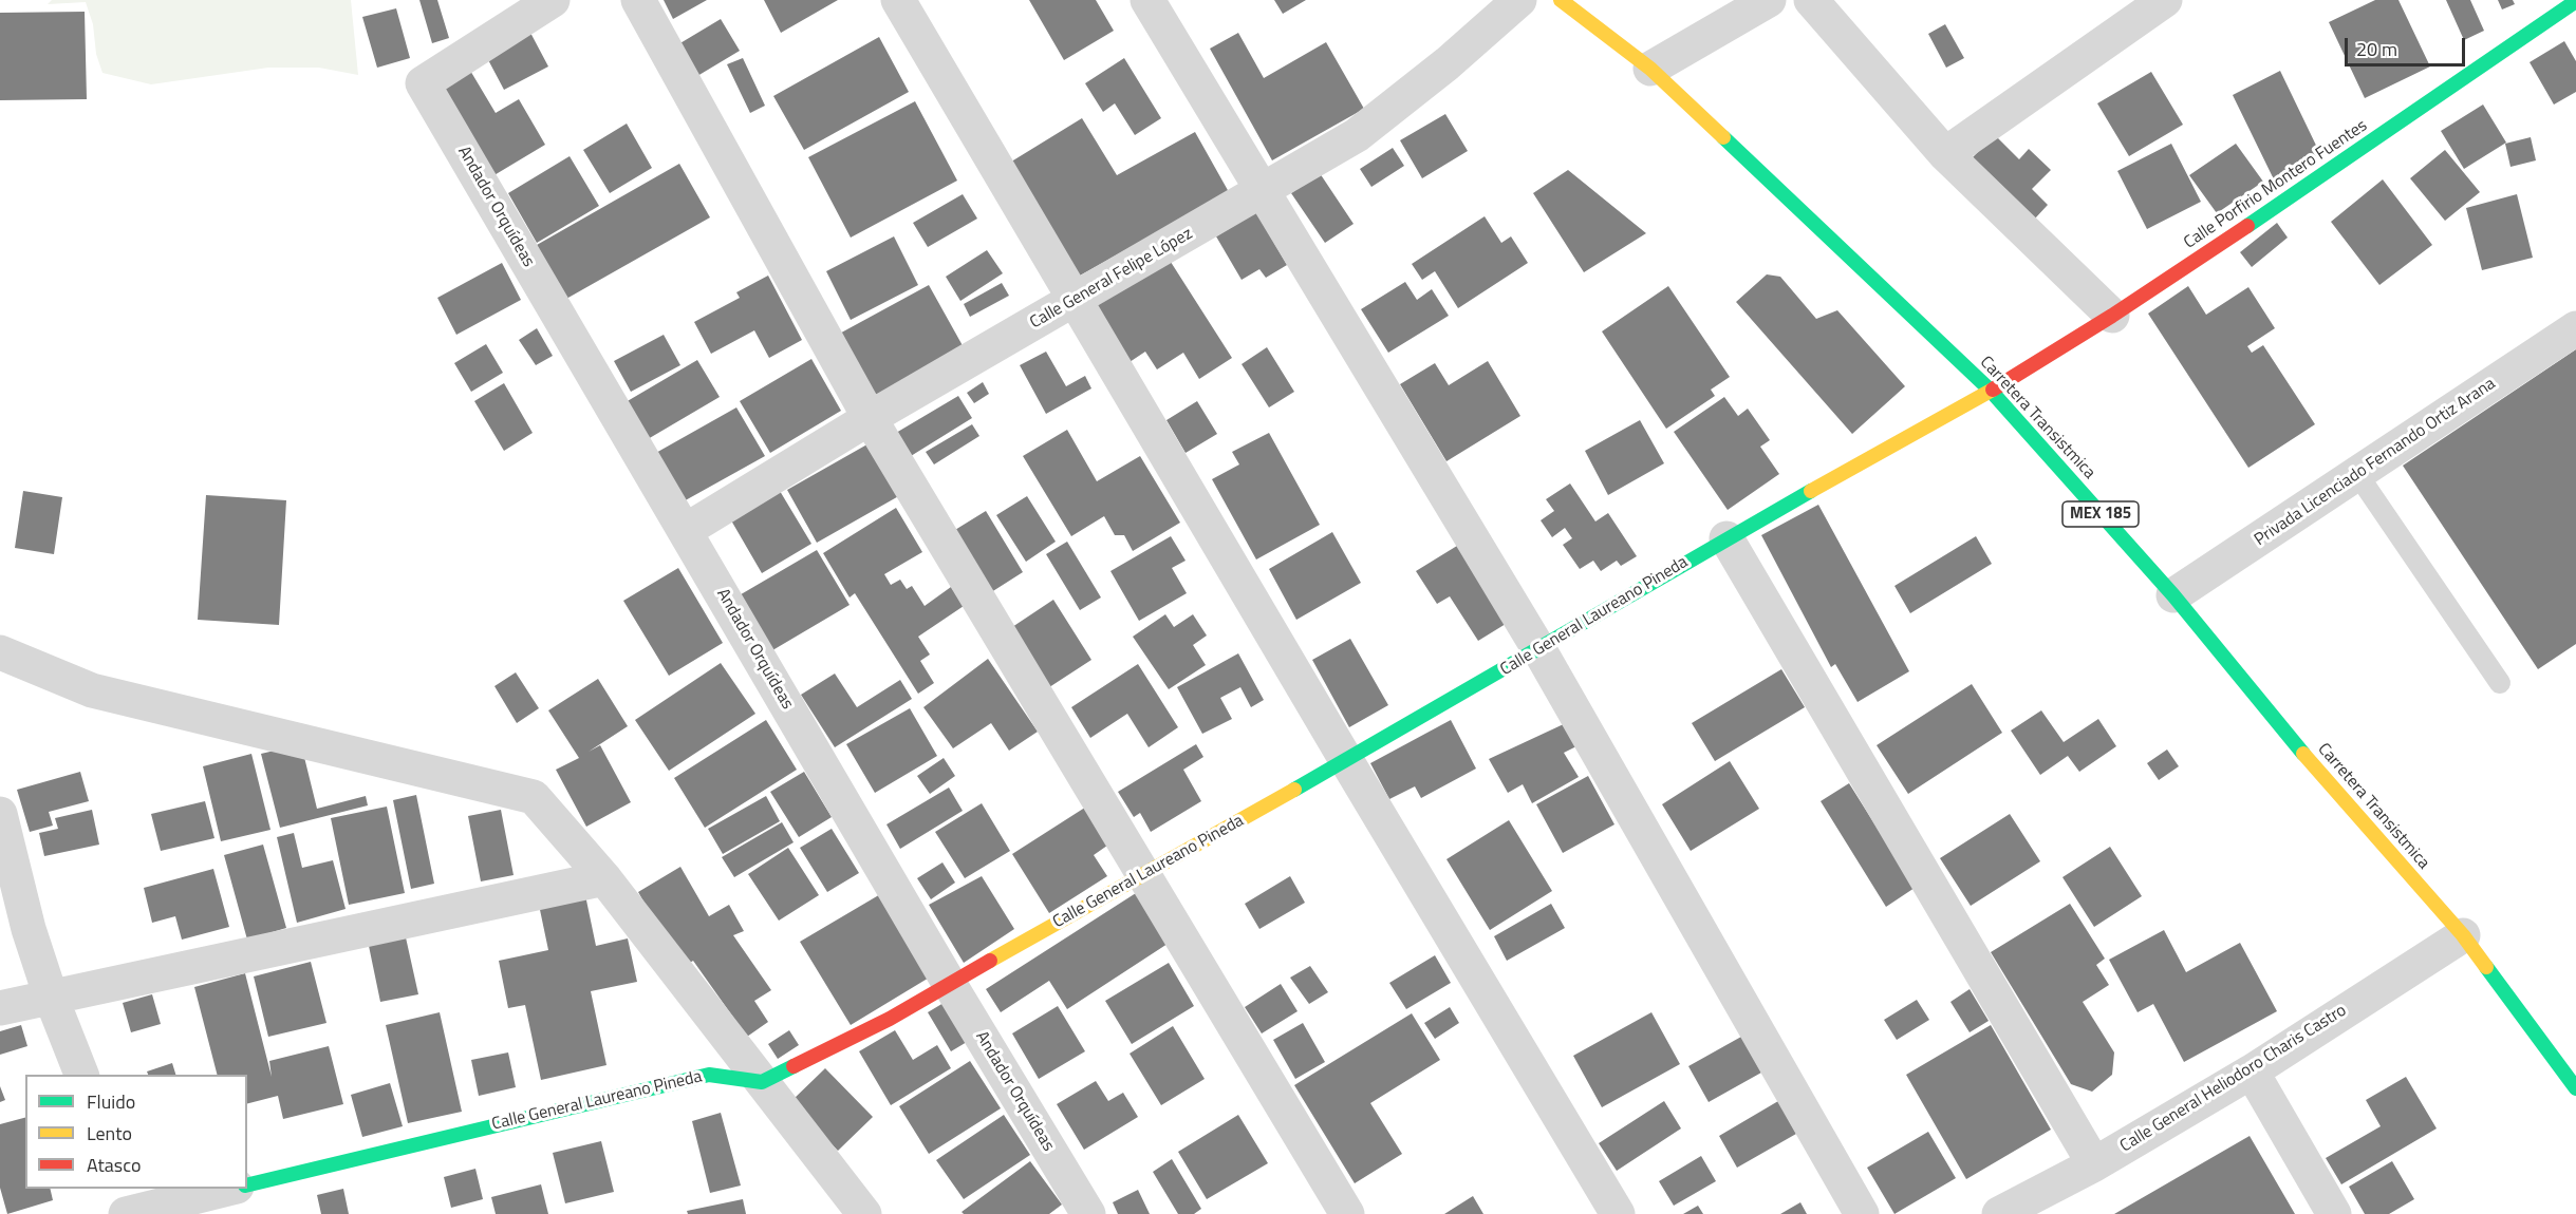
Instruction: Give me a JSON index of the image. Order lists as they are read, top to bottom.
{
  "streets": {
    "street": [
      "Calle Porfirio Montero Fuentes",
      "Andador Orquídeas",
      "Calle General Felipe López",
      "Carretera Transistmica",
      "Privada Licenciado Fernando Ortiz Arana",
      "MEX 185",
      "Calle General Laureano Pineda",
      "Calle General Heliodoro Charis Castro"
    ]
  },
  "crossings": [
    ["Calle Porfirio Montero Fuentes", "Carretera Transistmica"],
    ["Calle Porfirio Montero Fuentes", "Calle General Laureano Pineda"],
    ["Andador Orquídeas", "Calle General Felipe López"],
    ["Andador Orquídeas", "Calle General Laureano Pineda"],
    ["Carretera Transistmica", "Privada Licenciado Fernando Ortiz Arana"],
    ["Carretera Transistmica", "Calle General Laureano Pineda"],
    ["Carretera Transistmica", "Calle General Heliodoro Charis Castro"]
  ],
  "legend": ["Fluido", "Lento", "Atasco"],
  "scale_bar": "20 m"
}
